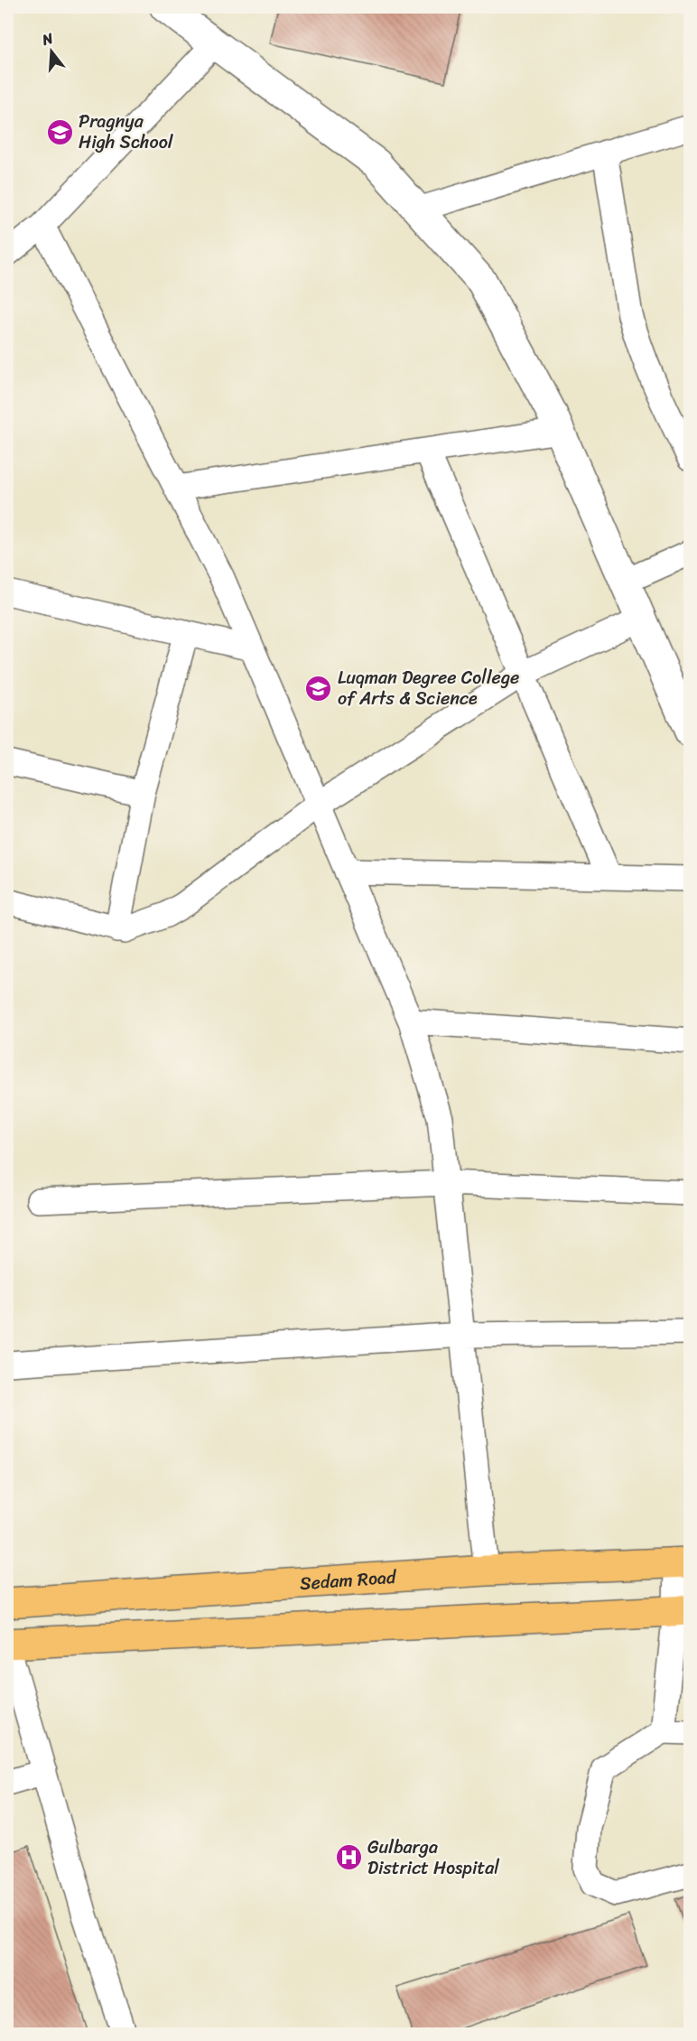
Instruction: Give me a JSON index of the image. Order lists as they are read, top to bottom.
{
  "streets": {
    "main road": ["Sedam Road"]
  },
  "places": {
    "school or university": ["Pragnya High School", "Luqman Degree College of Arts & Science"],
    "hospital": ["Gulbarga District Hospital"]
  },
  "north": "top"
}
